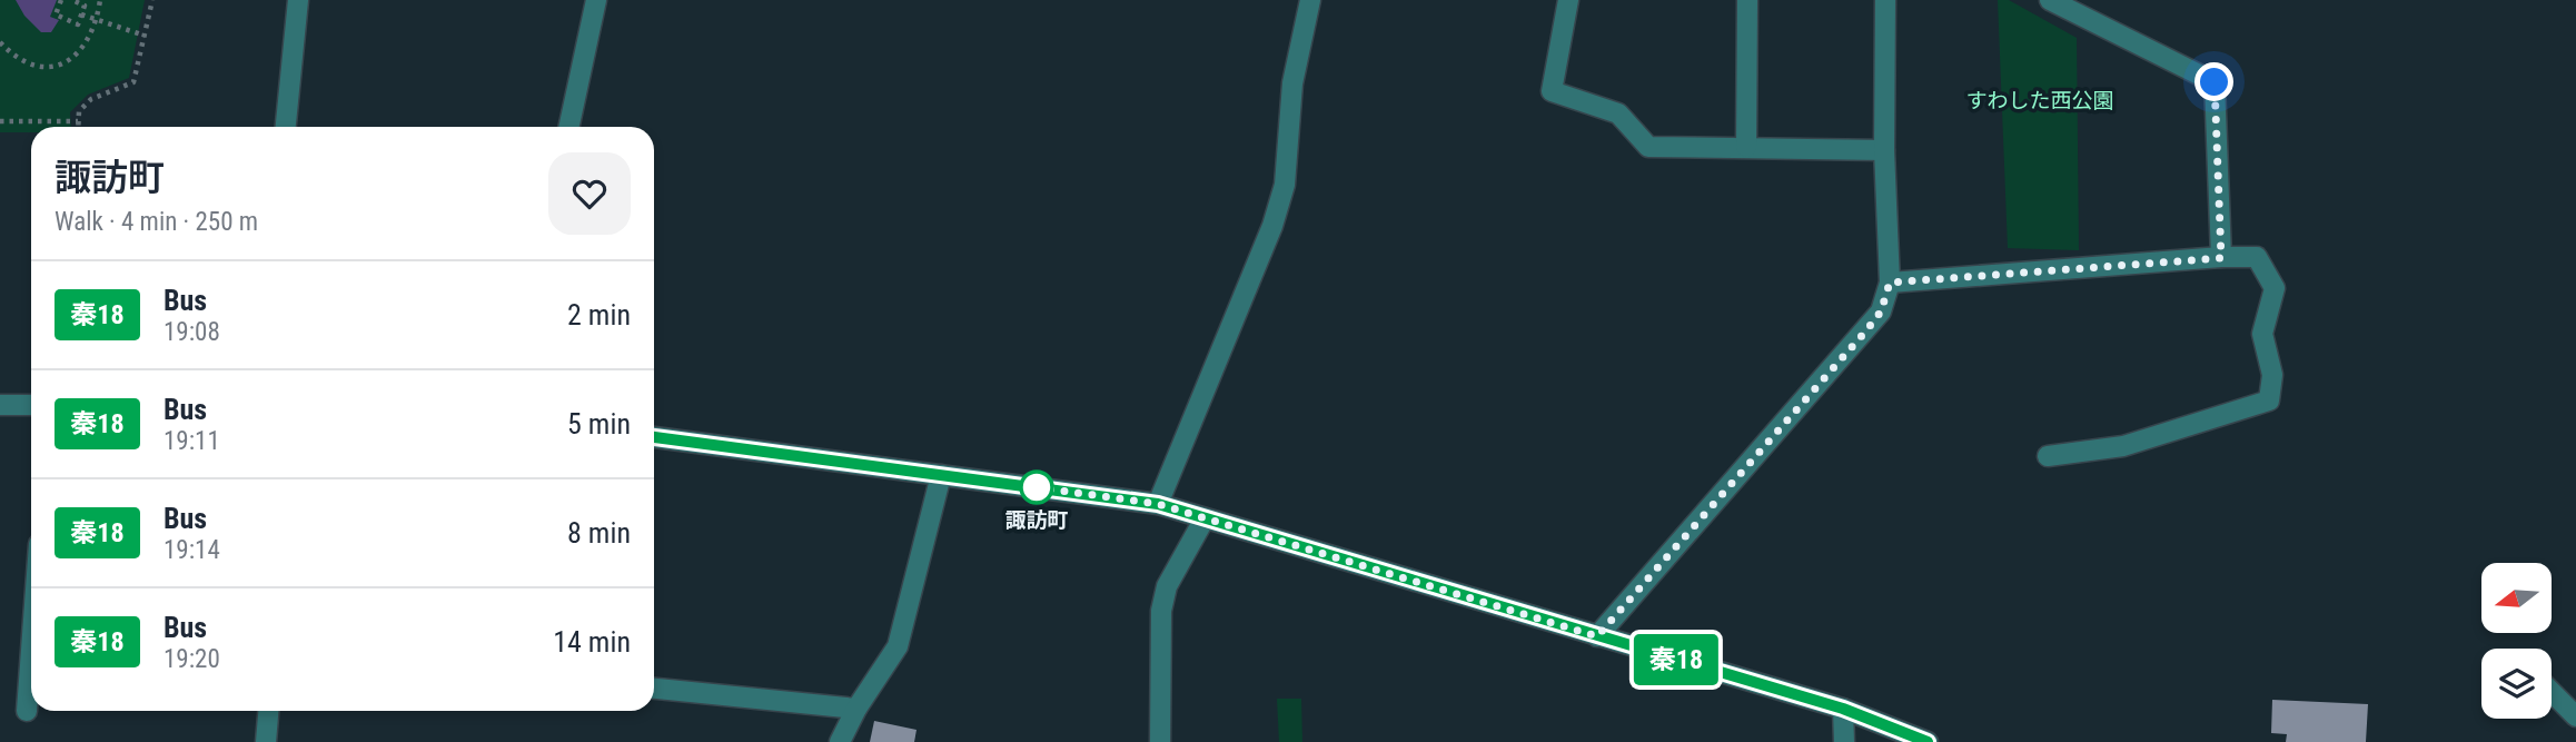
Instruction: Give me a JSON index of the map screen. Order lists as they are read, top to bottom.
{
  "parks": ["すわした西公園"],
  "places": ["諏訪町"],
  "lines": ["bus line 秦18"],
  "north": "left",
  "page": {
    "on_map": "秦18",
    "heading": ["諏訪町", "Walk · 4 min · 250 m"],
    "list": [
      {
        "mark": "秦18",
        "name": "Bus",
        "note": "19:08",
        "value": "2 min"
      },
      {
        "mark": "秦18",
        "name": "Bus",
        "note": "19:11",
        "value": "5 min"
      },
      {
        "mark": "秦18",
        "name": "Bus",
        "note": "19:14",
        "value": "8 min"
      },
      {
        "mark": "秦18",
        "name": "Bus",
        "note": "19:20",
        "value": "14 min"
      }
    ]
  }
}
